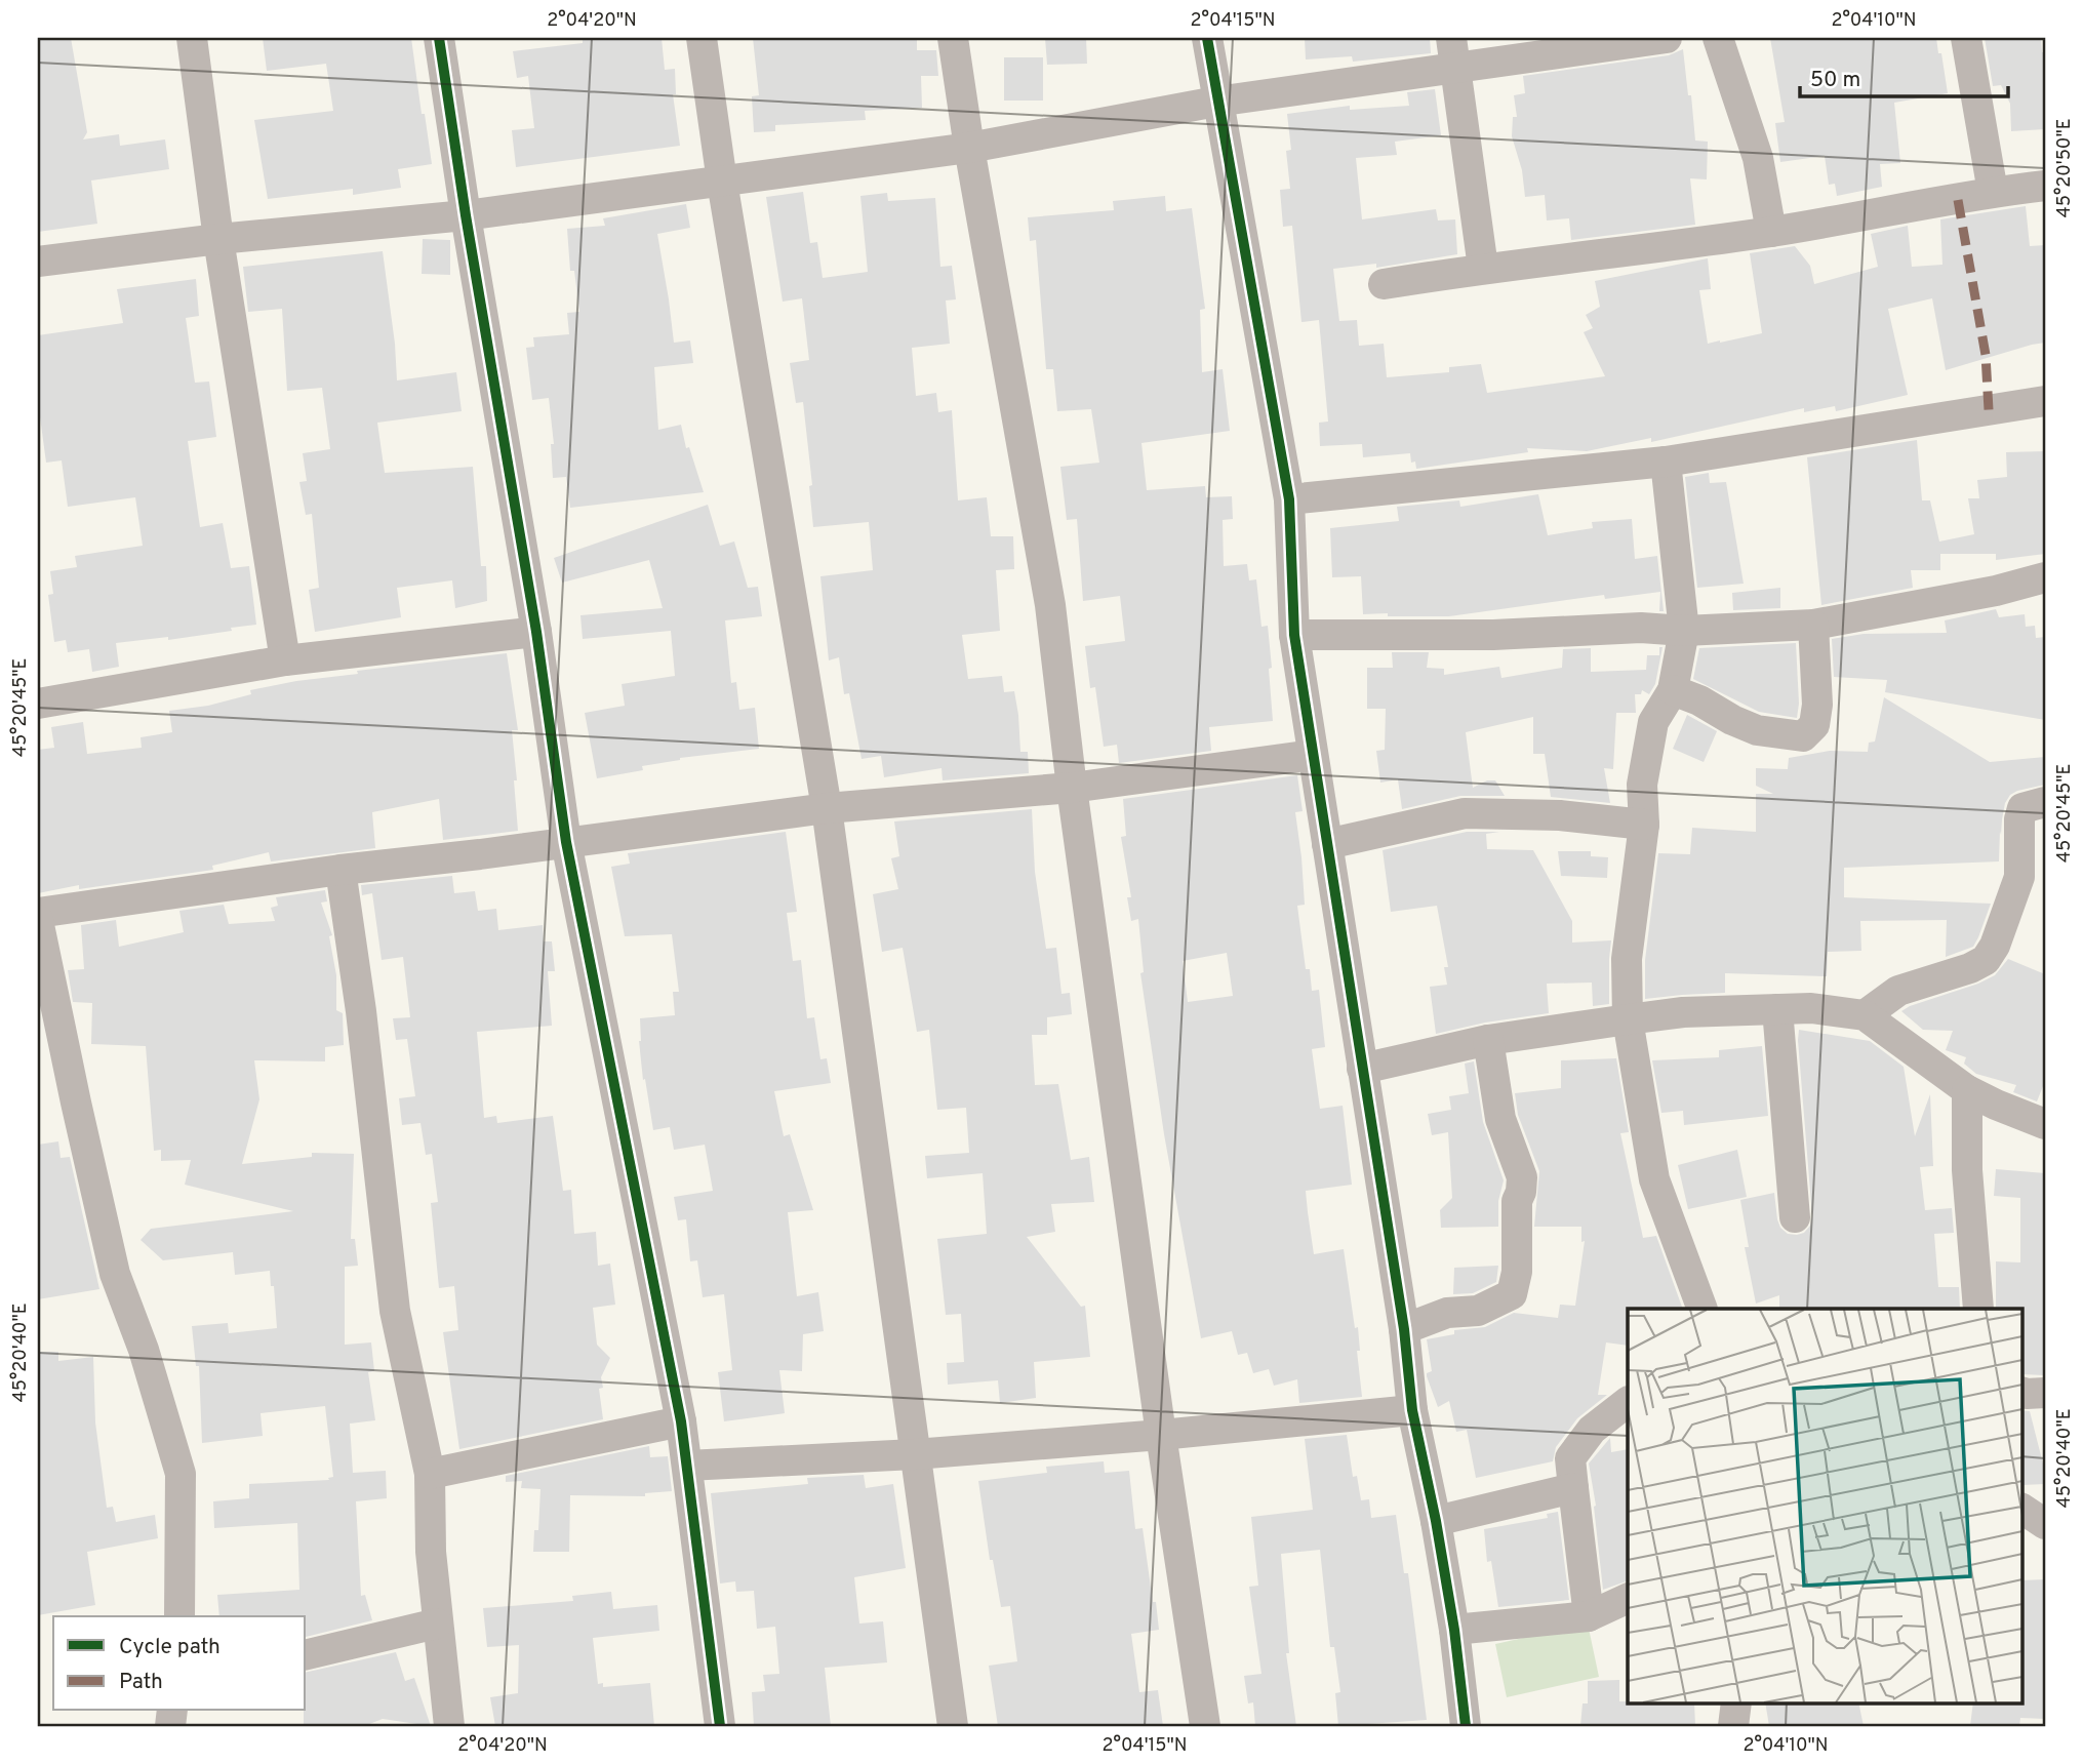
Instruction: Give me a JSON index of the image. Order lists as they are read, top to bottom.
{
  "legend": ["Cycle path", "Path"],
  "scale_bar": "50 m",
  "coordinates": [
    "2°04'20\"N",
    "2°04'15\"N",
    "2°04'10\"N",
    "45°20'50\"E",
    "45°20'45\"E",
    "45°20'40\"E"
  ]
}
